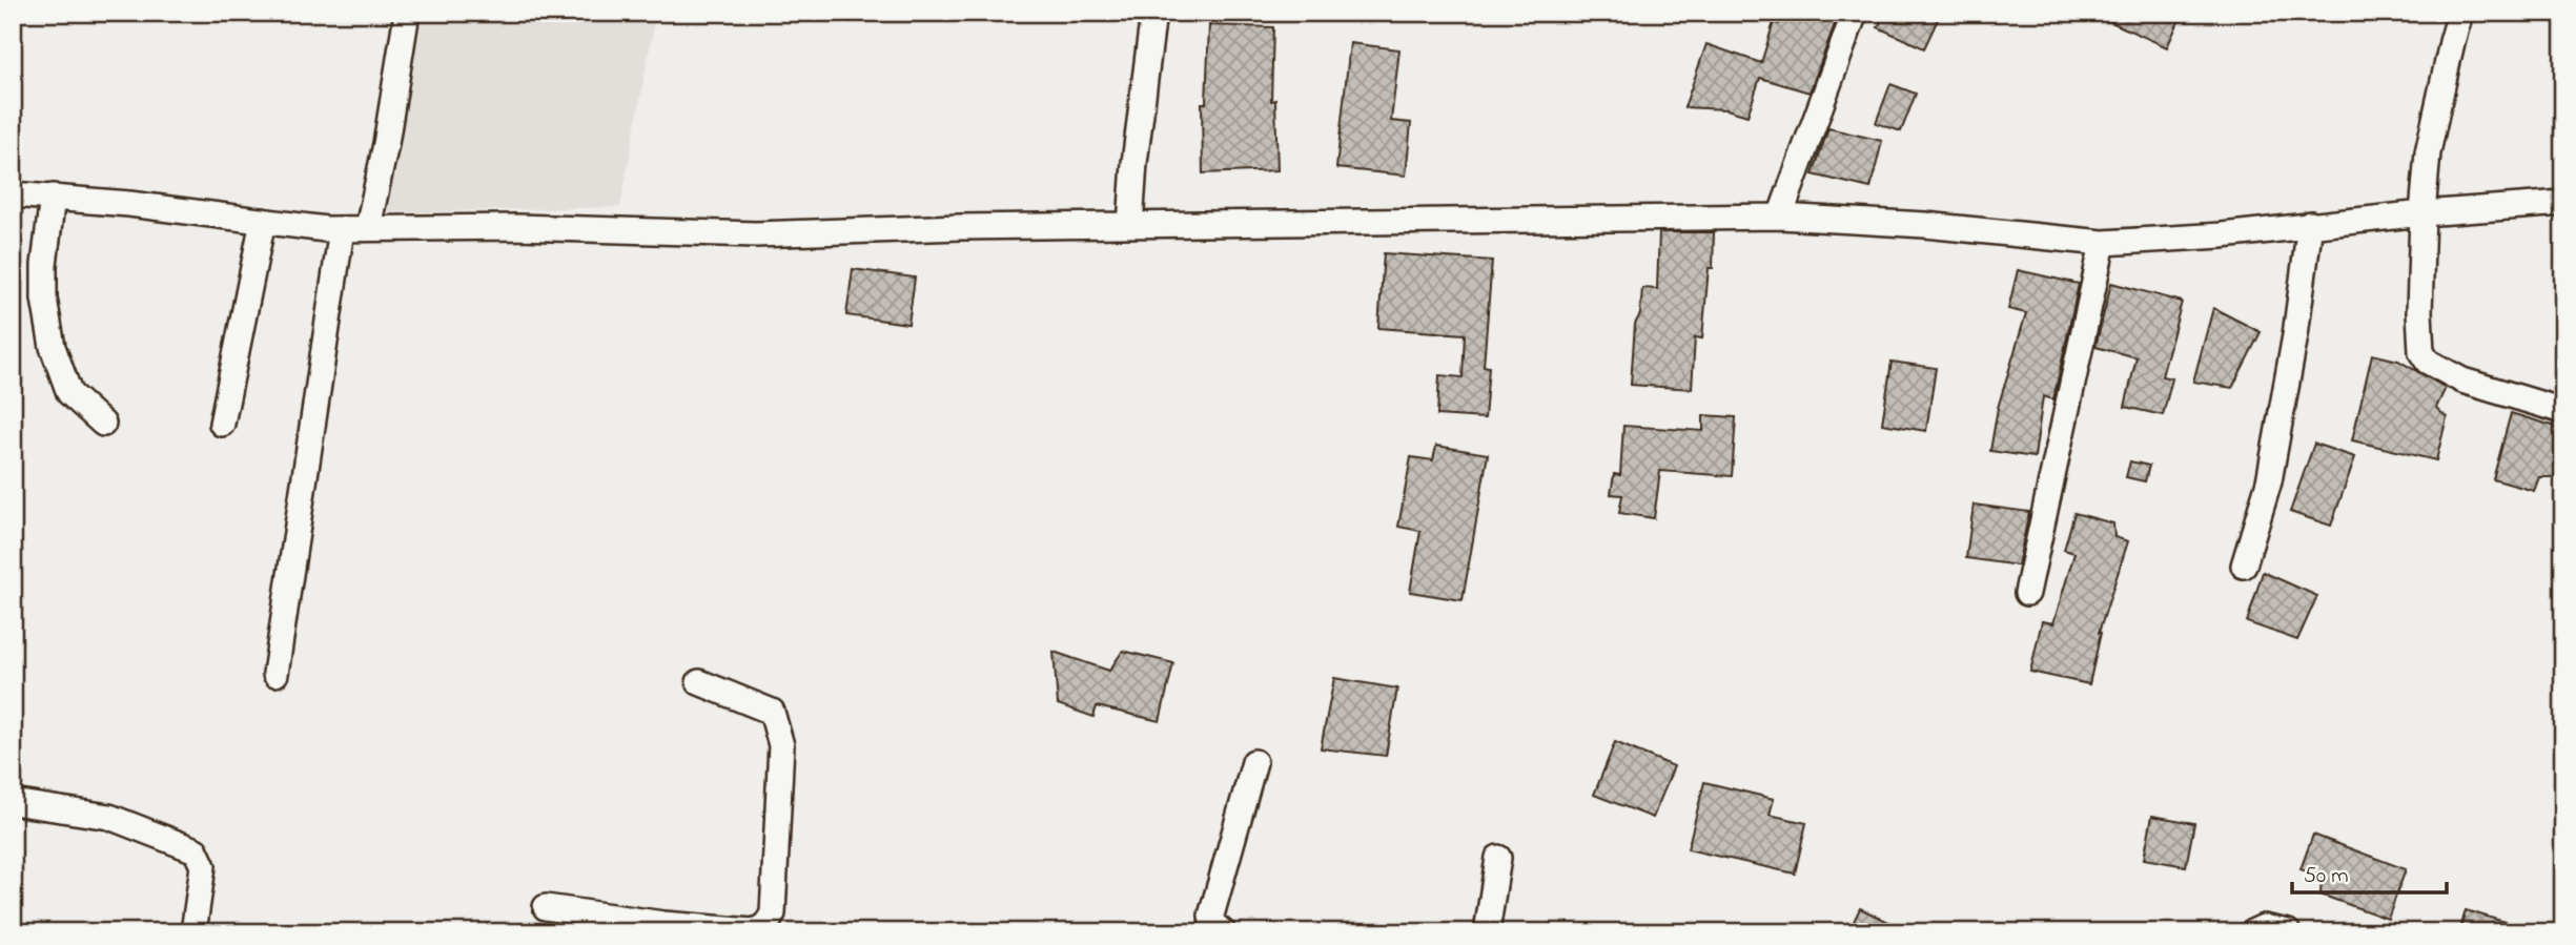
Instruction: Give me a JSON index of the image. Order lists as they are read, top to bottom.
{
  "scale_bar": "50 m"
}
